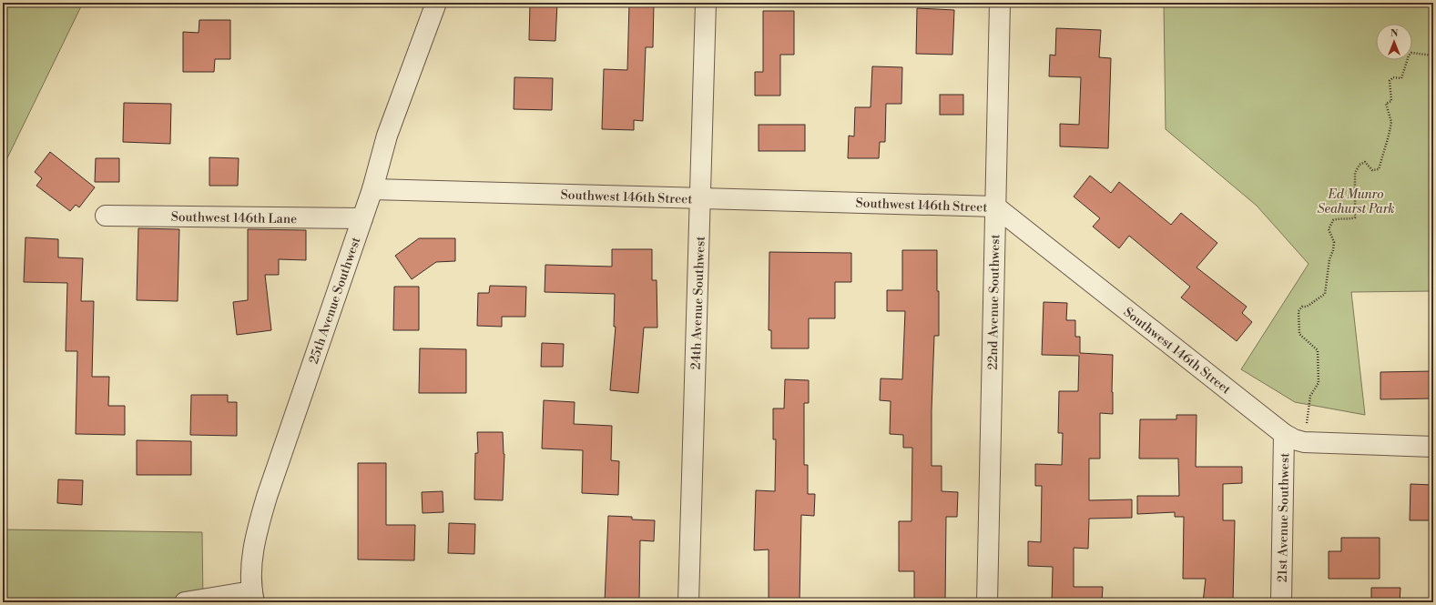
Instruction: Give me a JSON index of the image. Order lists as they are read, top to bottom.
{
  "streets": {
    "street": [
      "Southwest 146th Street",
      "Southwest 146th Lane",
      "25th Avenue Southwest",
      "22nd Avenue Southwest",
      "24th Avenue Southwest",
      "21st Avenue Southwest"
    ]
  },
  "crossings": [
    ["Southwest 146th Street", "25th Avenue Southwest"],
    ["Southwest 146th Street", "22nd Avenue Southwest"],
    ["Southwest 146th Street", "24th Avenue Southwest"],
    ["Southwest 146th Street", "21st Avenue Southwest"],
    ["Southwest 146th Lane", "25th Avenue Southwest"]
  ],
  "parks": ["Ed Munro Seahurst Park"],
  "north": "top"
}
